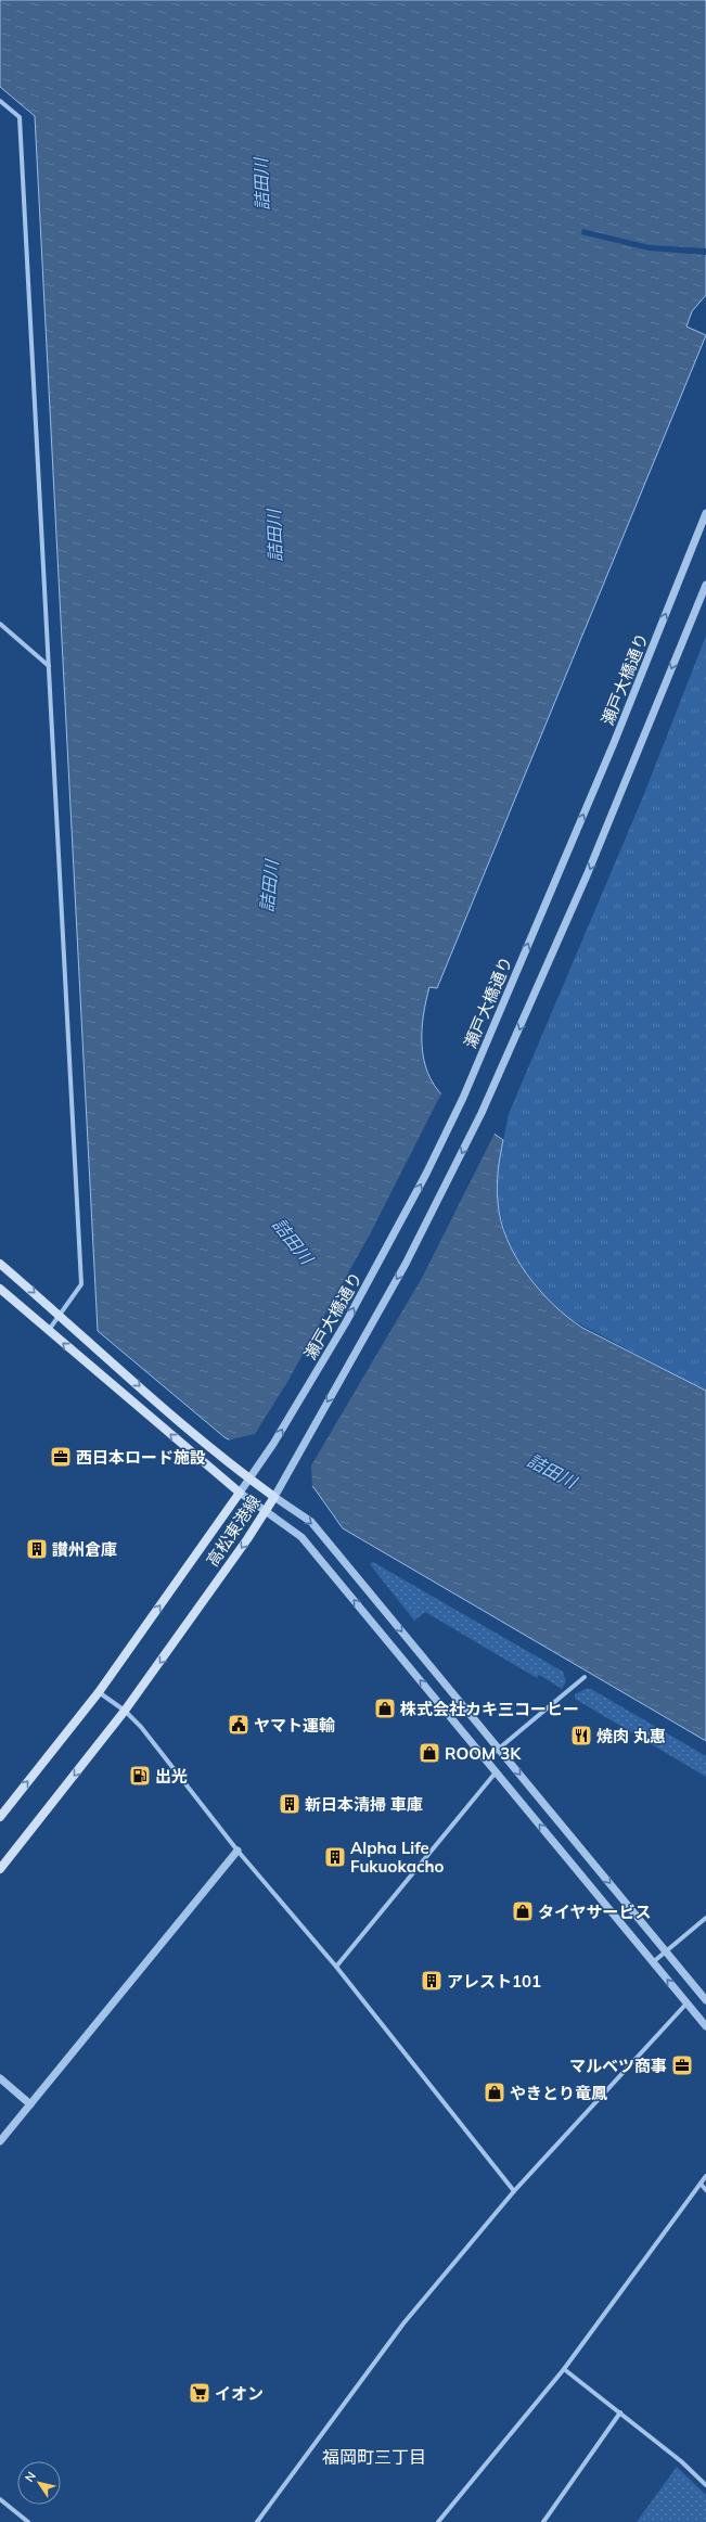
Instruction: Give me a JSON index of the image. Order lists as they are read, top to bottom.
{
  "streets": {
    "main road": ["高松東港線"],
    "street": ["瀬戸大橋通り"]
  },
  "crossings": [
    ["瀬戸大橋通り", "高松東港線"]
  ],
  "districts": ["福岡町三丁目"],
  "water": ["詰田川"],
  "places": {
    "office": ["西日本ロード施設", "マルベツ商事"],
    "building": [
      "讃州倉庫",
      "新日本清掃 車庫",
      "Alpha Life Fukuokacho",
      "アレスト101"
    ],
    "shop": [
      "株式会社カキ三コーヒー",
      "ROOM 3K",
      "タイヤサービス",
      "やきとり竜鳳"
    ],
    "public building": ["ヤマト運輸"],
    "restaurant": ["焼肉 丸惠"],
    "fuel station": ["出光"],
    "supermarket": ["イオン"]
  },
  "north": "top left"
}
